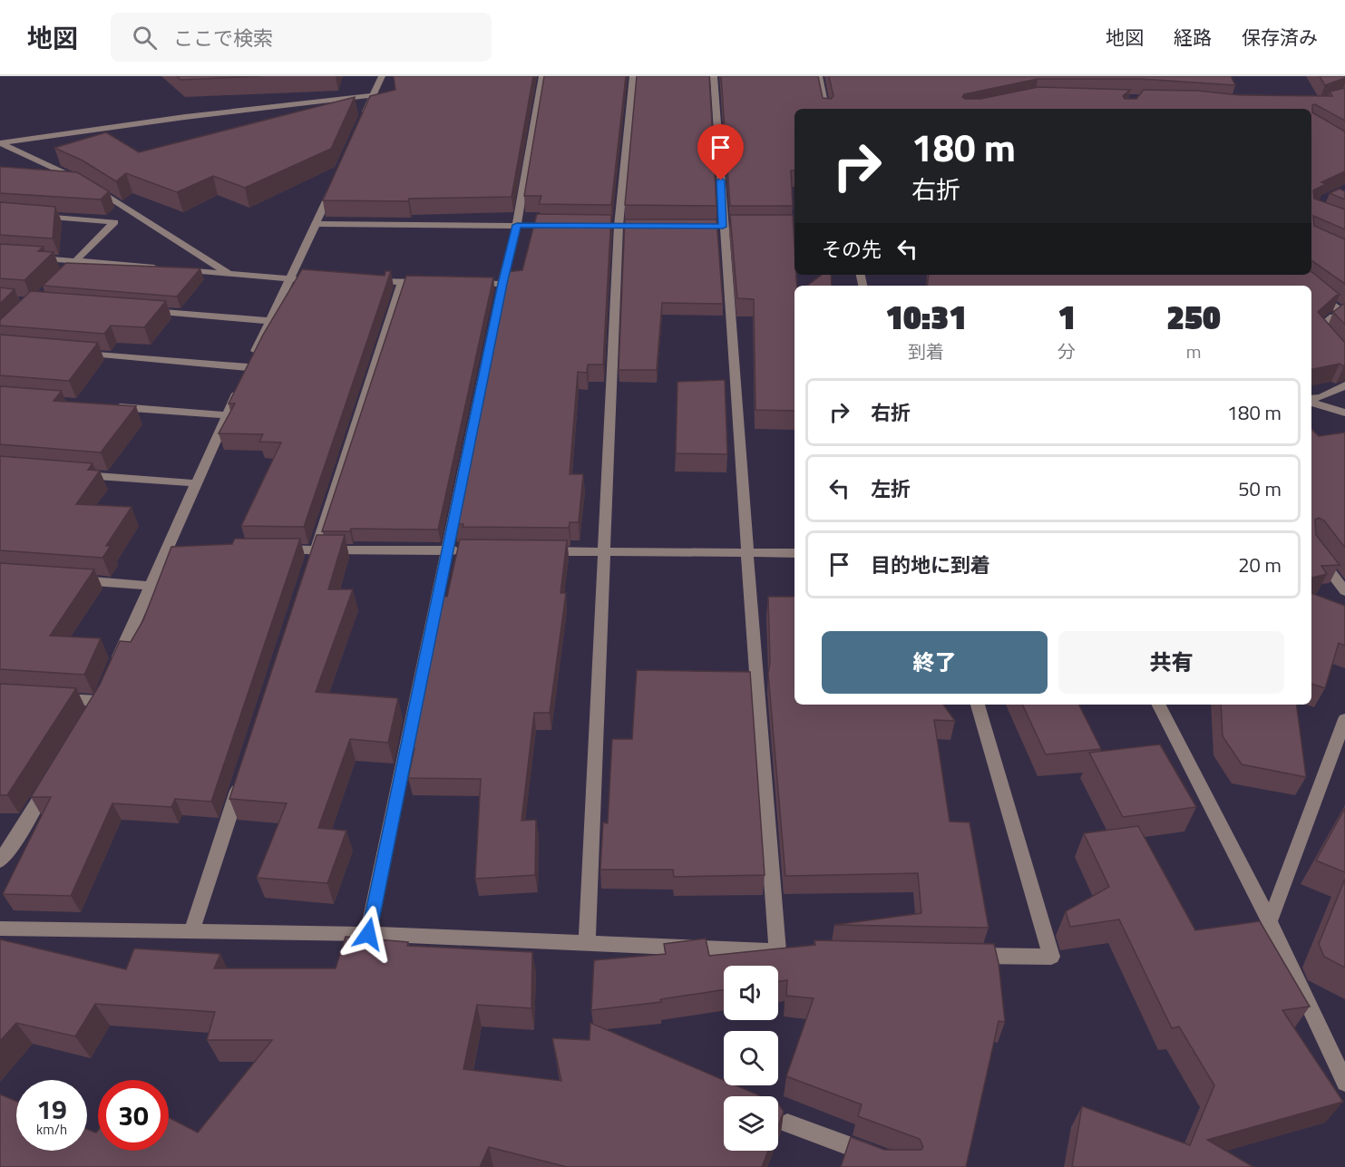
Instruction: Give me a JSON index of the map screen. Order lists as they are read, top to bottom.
{
  "page": {
    "header": "地図",
    "search": "ここで検索",
    "nav": ["地図", "経路", "保存済み"],
    "turn": ["180 m", "右折"],
    "then": "その先",
    "eta": [
      "10:31",
      "到着",
      "1",
      "分",
      "250",
      "m"
    ],
    "list": [
      {
        "name": "右折",
        "value": "180 m"
      },
      {
        "name": "左折",
        "value": "50 m"
      },
      {
        "name": "目的地に到着",
        "value": "20 m"
      }
    ],
    "buttons": ["終了", "共有"],
    "speed": "19 km/h",
    "limit": "30"
  }
}
